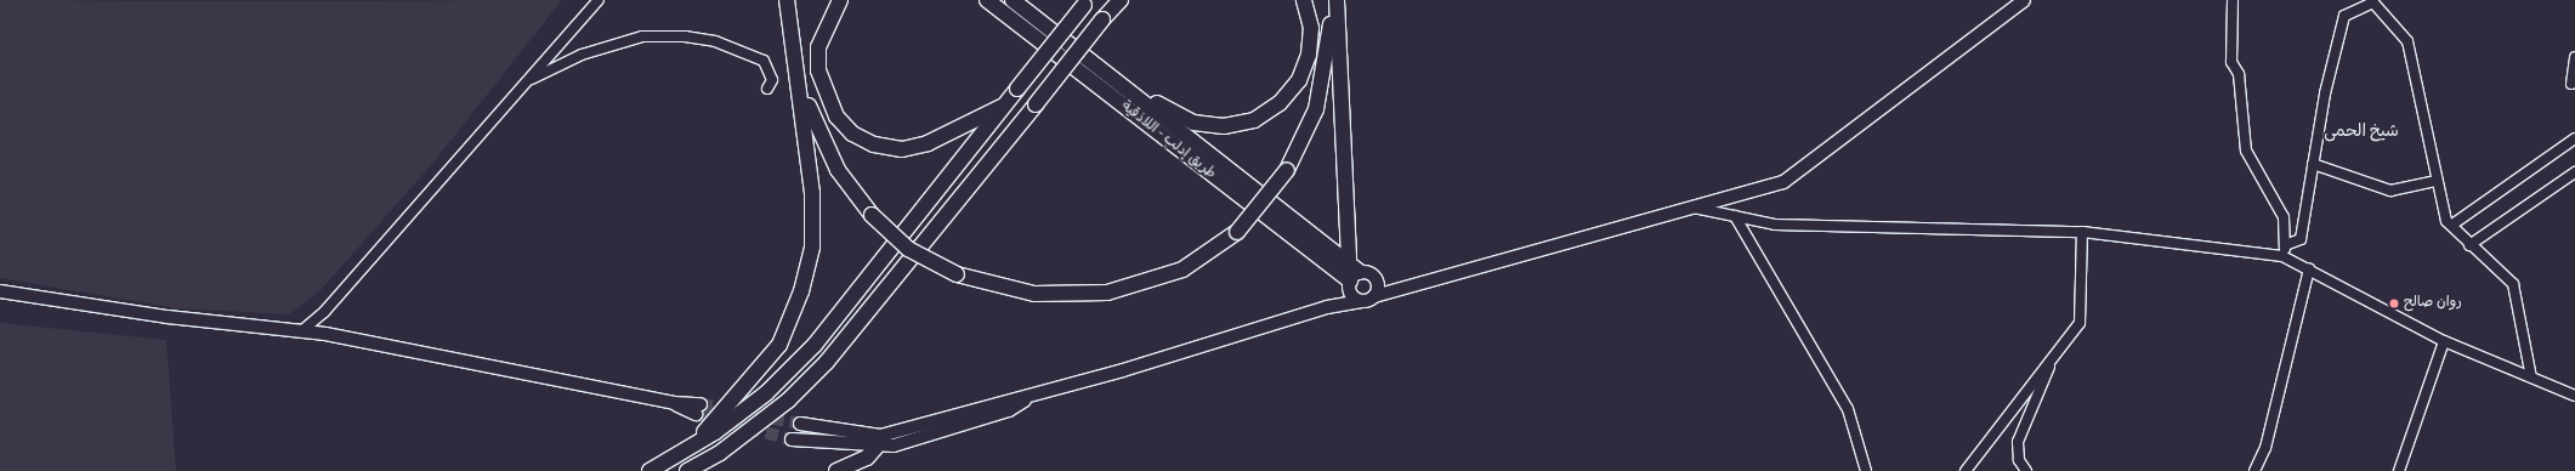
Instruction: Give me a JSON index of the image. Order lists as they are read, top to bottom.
{
  "streets": {
    "highway": ["طريق إدلب - اللاذقية"]
  },
  "districts": ["شيخ الحمى"],
  "places": ["روان صالح"]
}
